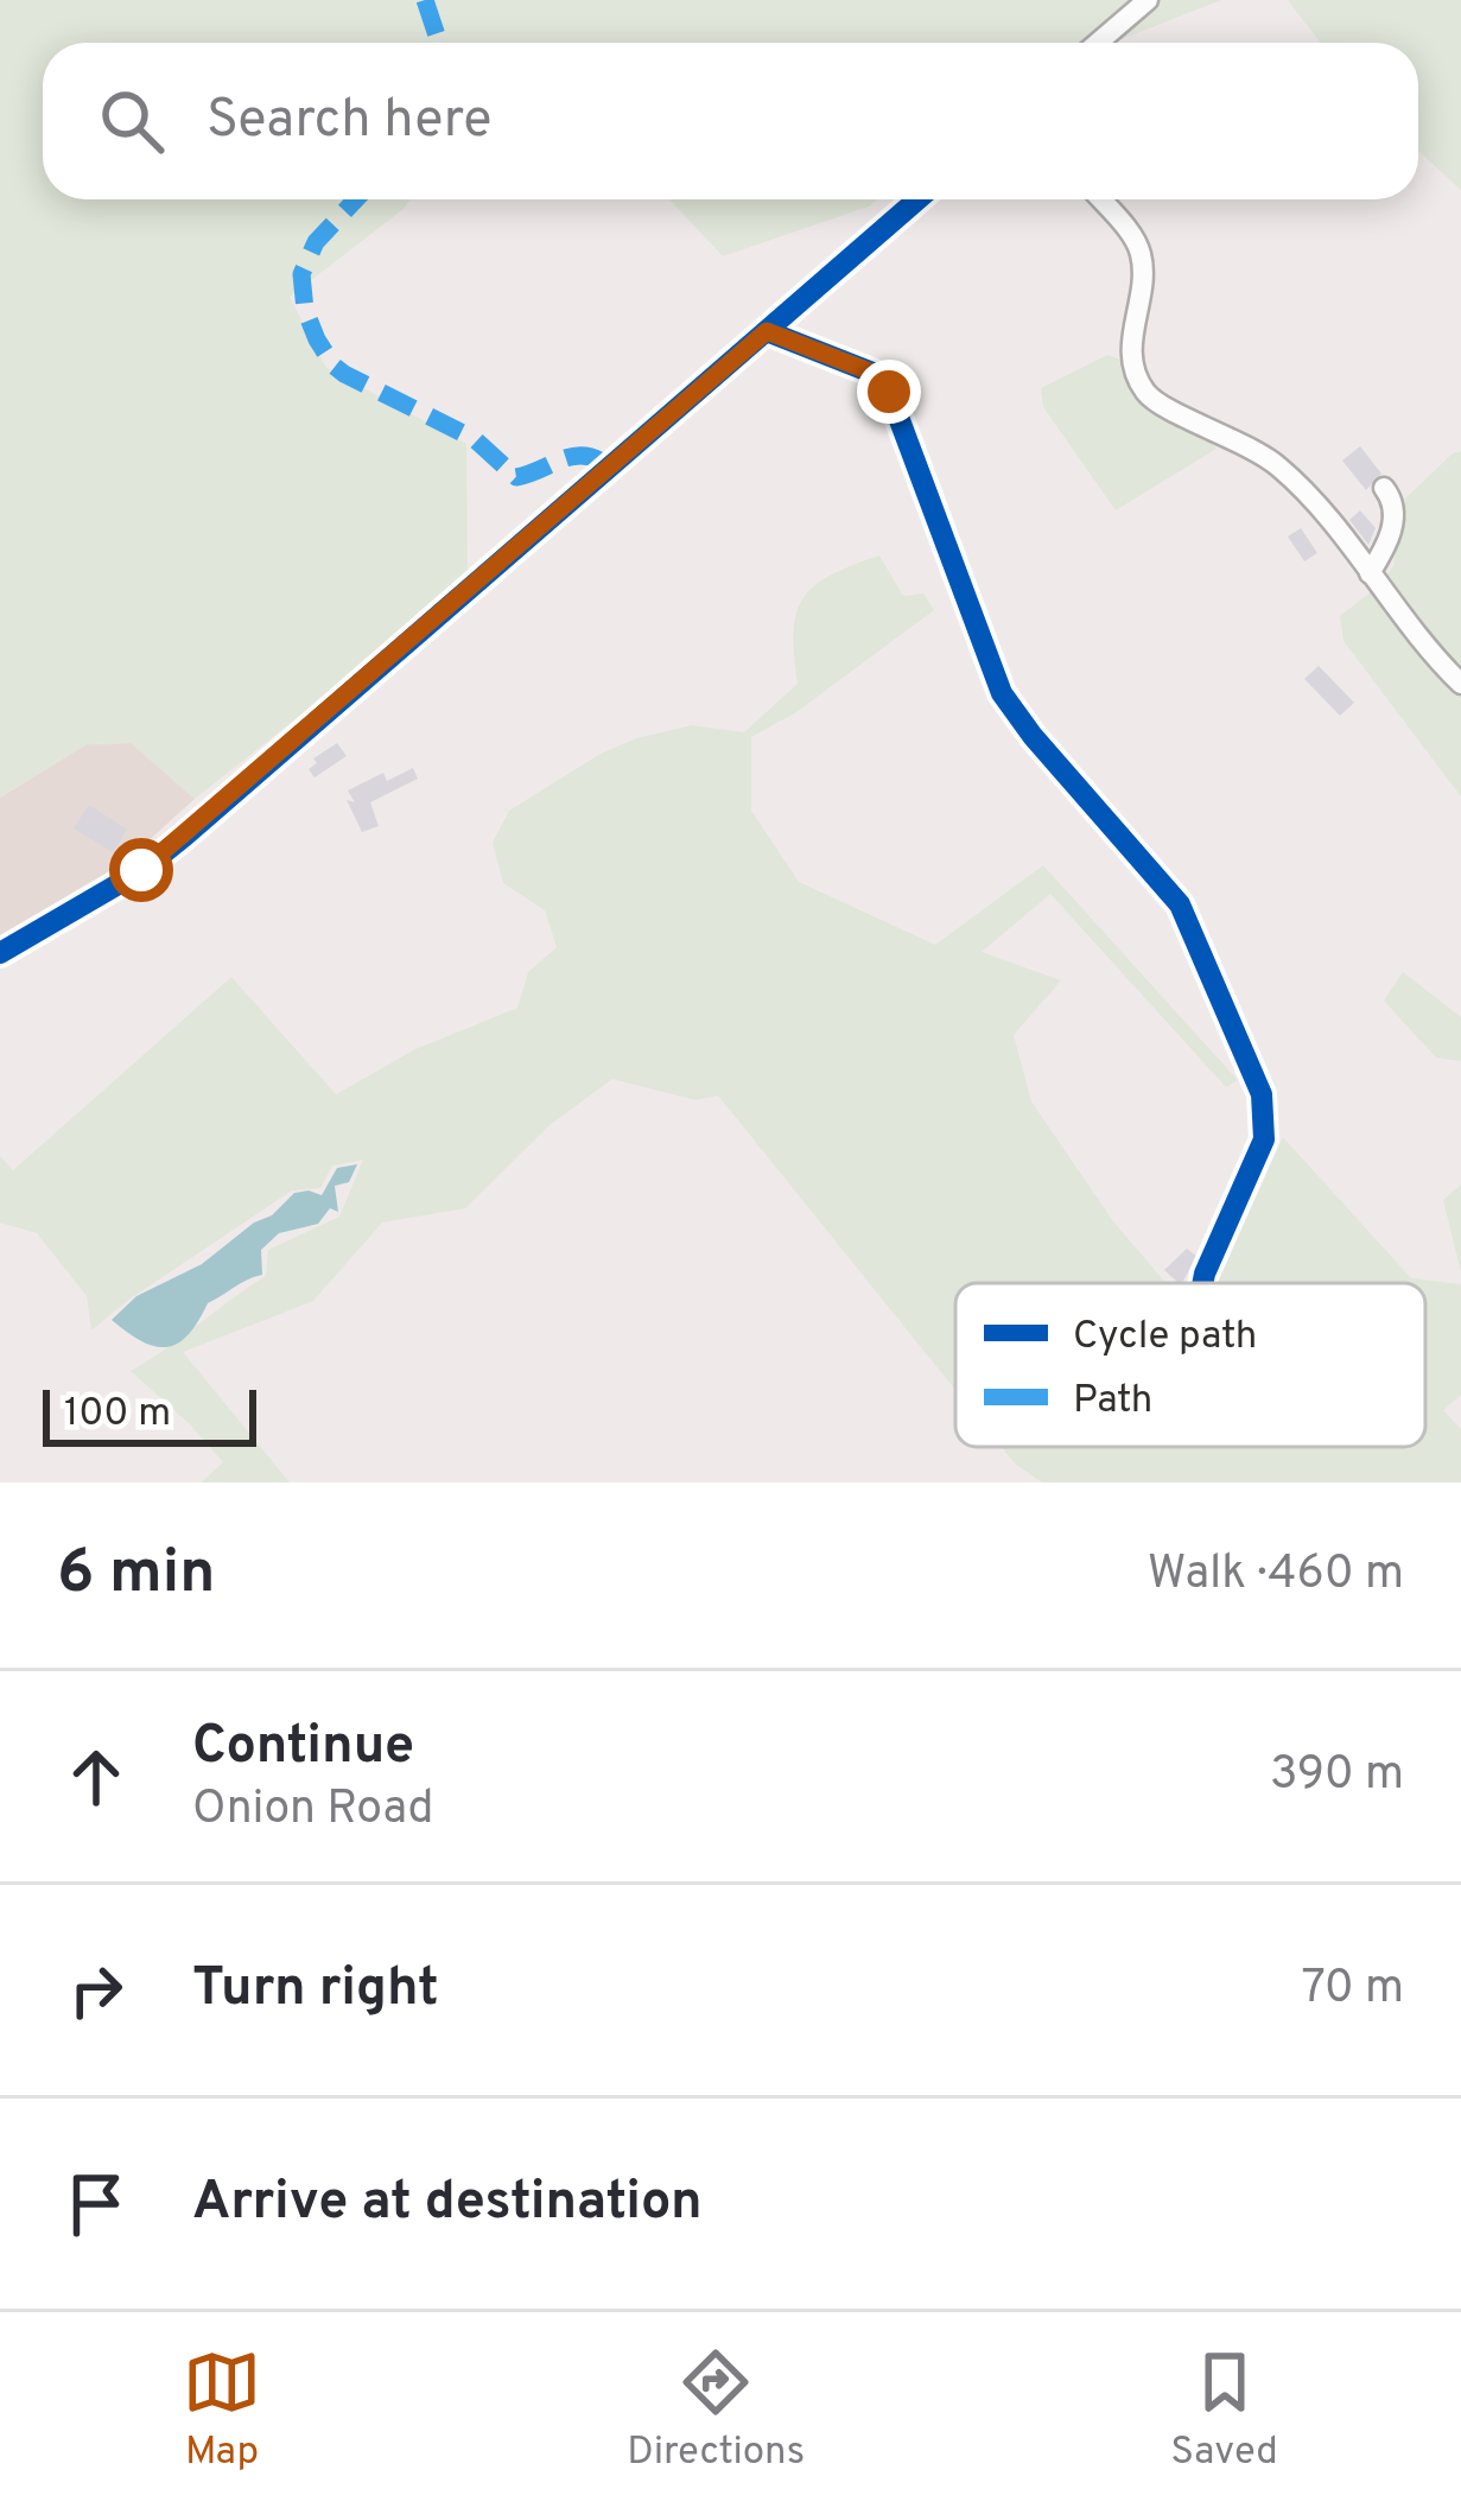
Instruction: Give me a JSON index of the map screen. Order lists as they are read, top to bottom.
{
  "legend": ["Cycle path", "Path"],
  "scale_bar": "100 m",
  "page": {
    "search": "Search here",
    "scale": "100 m",
    "heading": ["6 min", "Walk · 460 m"],
    "list": [
      ["Continue", "Onion Road", "390 m"],
      ["Turn right", "70 m"],
      "Arrive at destination"
    ],
    "nav": ["Map", "Directions", "Saved"]
  }
}
